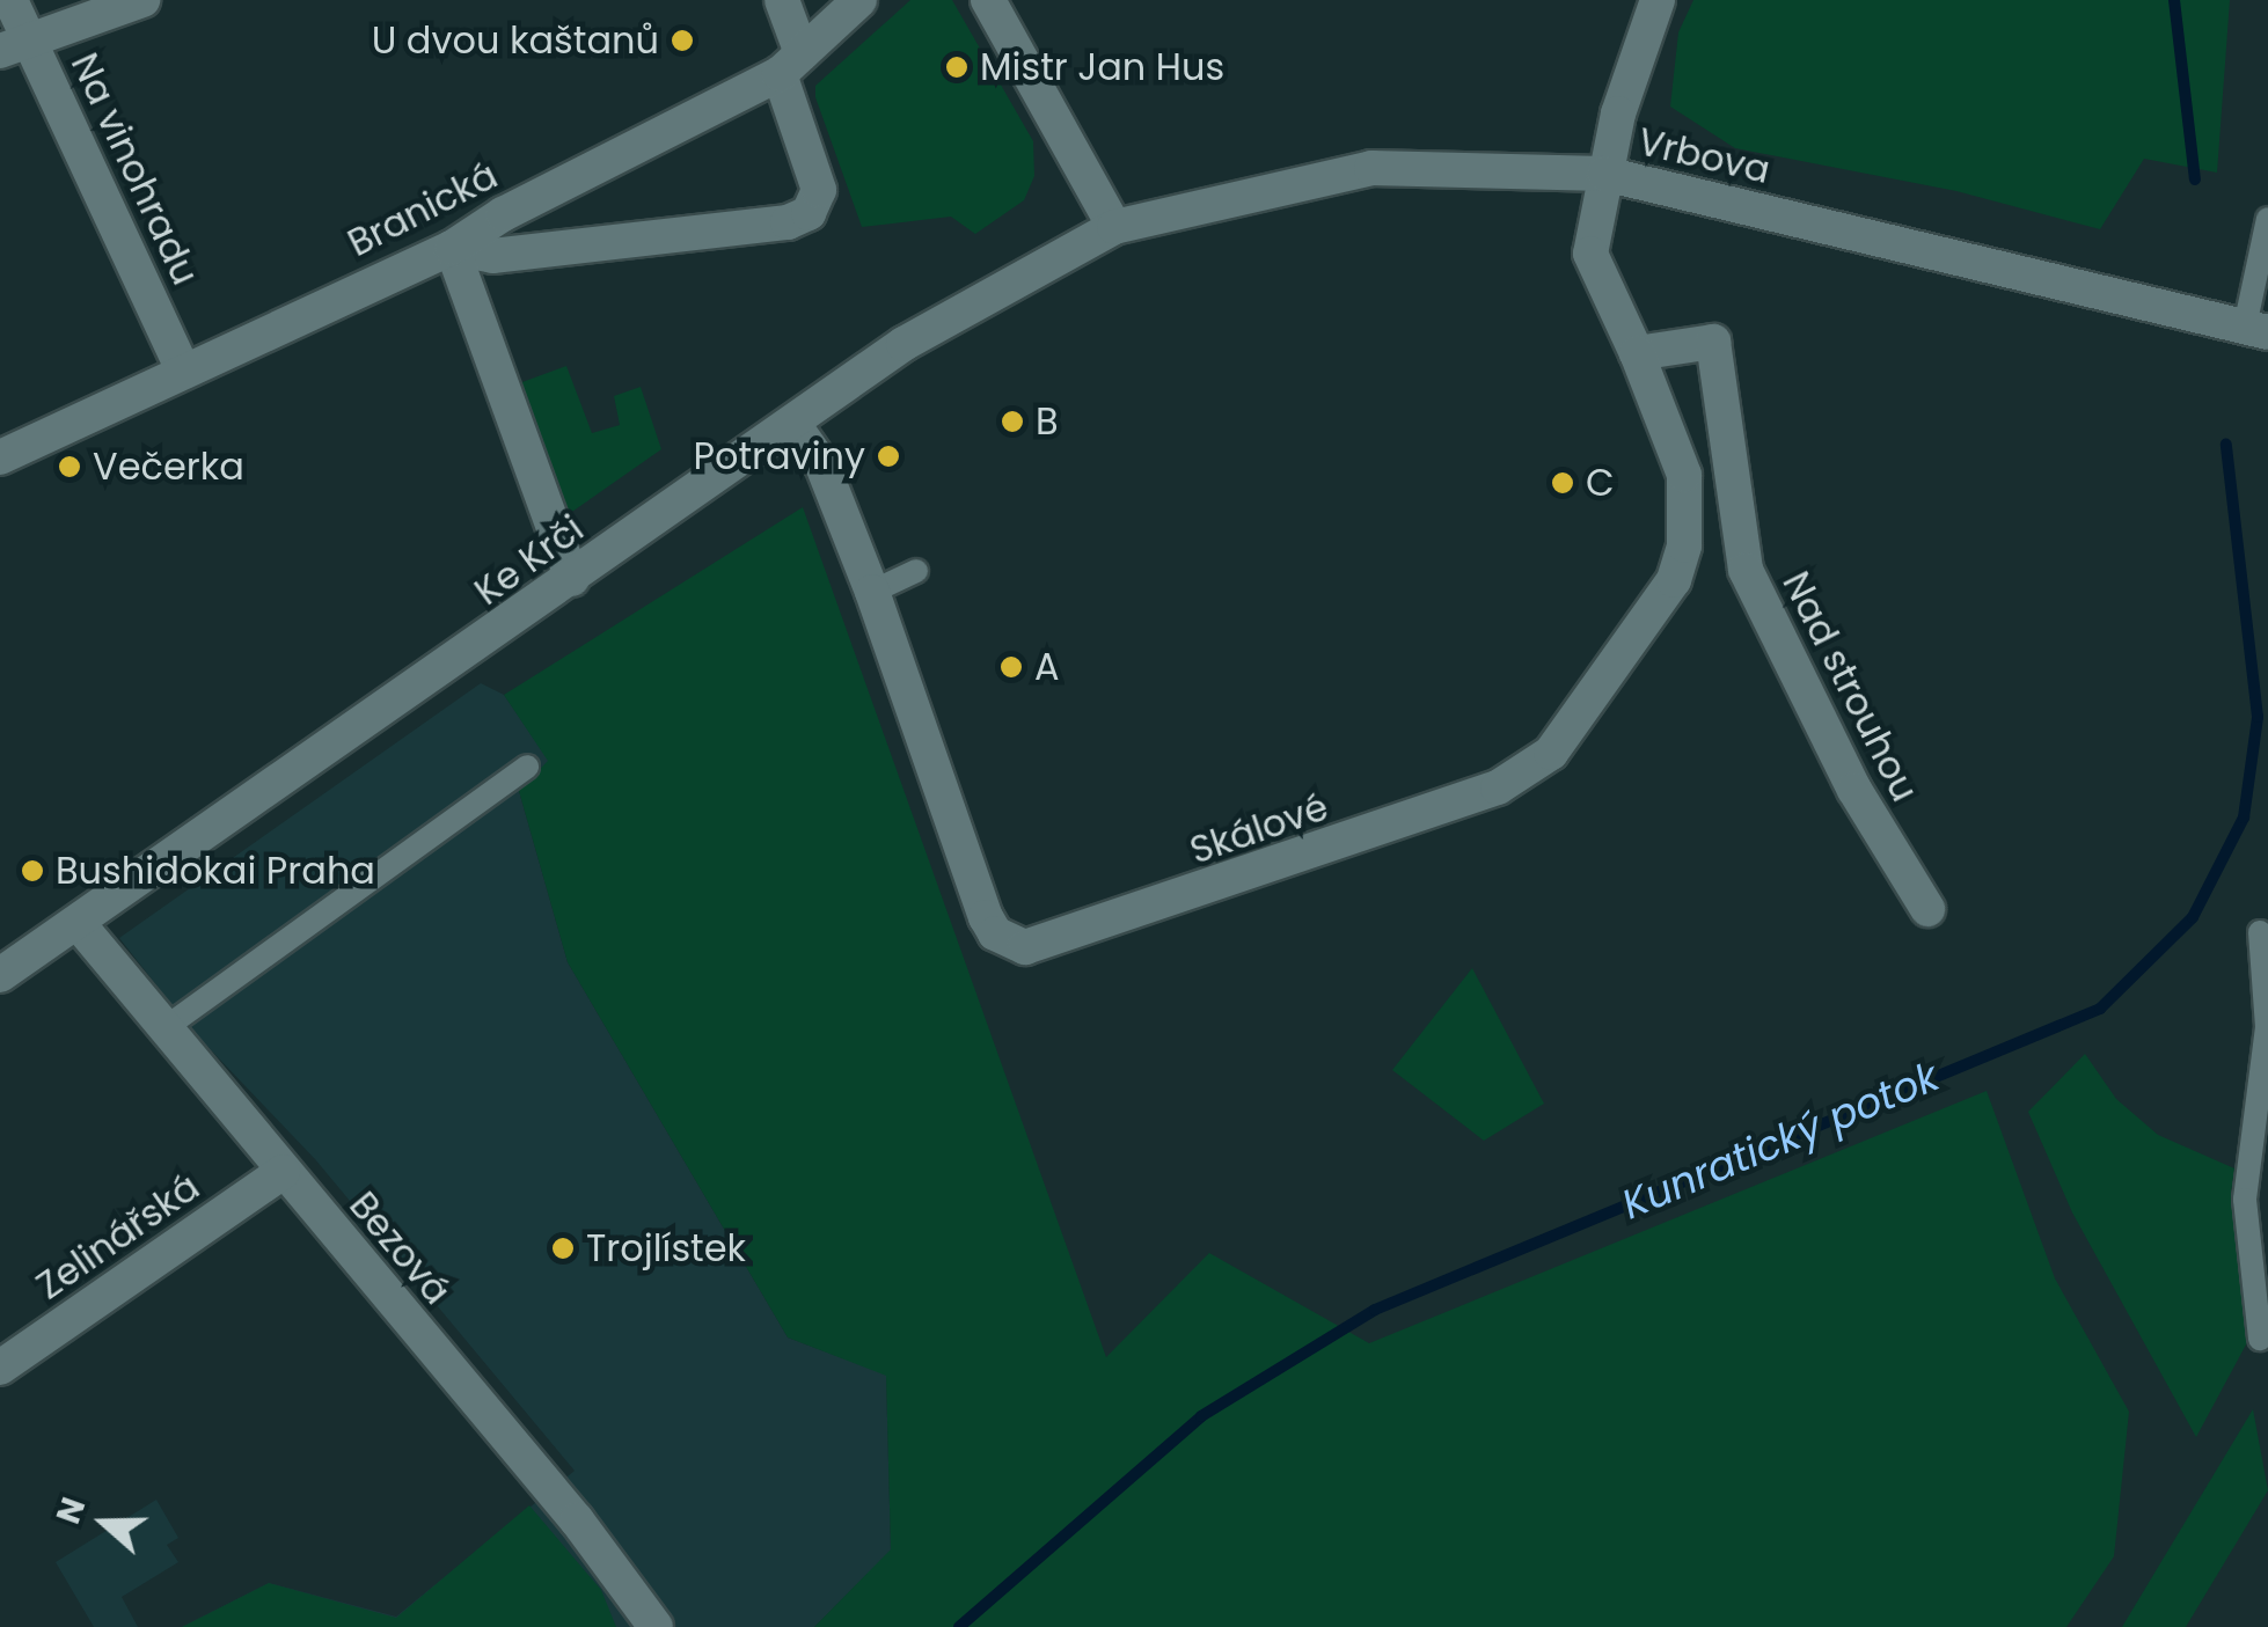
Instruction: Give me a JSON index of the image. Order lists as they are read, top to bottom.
{
  "streets": {
    "street": [
      "Vrbova",
      "Na vinohradu",
      "Branická",
      "Ke Krči",
      "Nad strouhou",
      "Skálové",
      "Zelinářská",
      "Bezová"
    ]
  },
  "crossings": [
    ["Vrbova", "Ke Krči"],
    ["Na vinohradu", "Branická"],
    ["Ke Krči", "Skálové"],
    ["Ke Krči", "Bezová"],
    ["Nad strouhou", "Skálové"],
    ["Zelinářská", "Bezová"]
  ],
  "water": ["Kunratický potok"],
  "places": [
    "U dvou kaštanů",
    "Mistr Jan Hus",
    "B",
    "Potraviny",
    "Večerka",
    "C",
    "A",
    "Bushidokai Praha",
    "Trojlístek"
  ],
  "north": "left"
}
